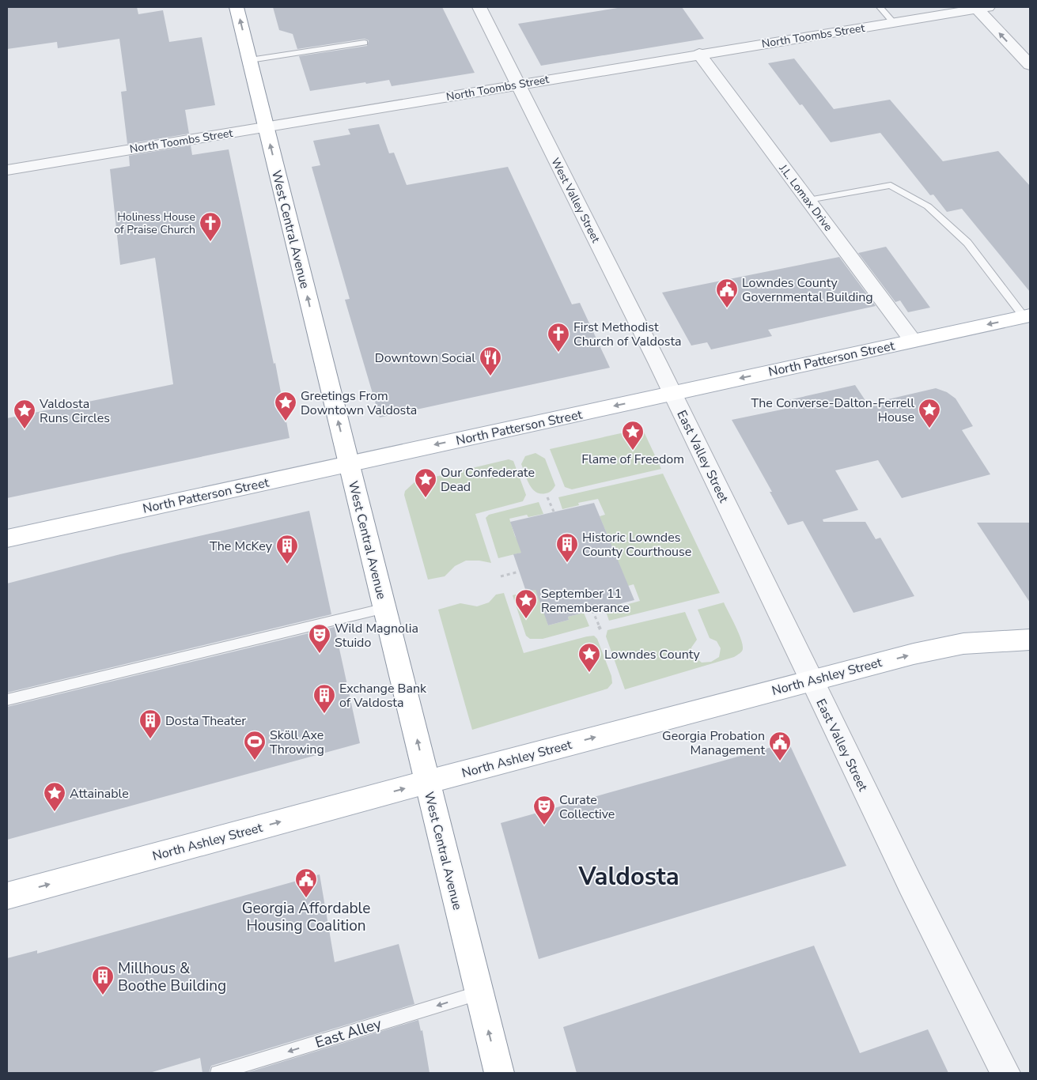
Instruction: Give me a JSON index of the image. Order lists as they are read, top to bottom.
{
  "streets": {
    "main road": ["West Central Avenue", "North Patterson Street", "North Ashley Street"],
    "street": [
      "North Toombs Street",
      "J.L. Lomax Drive",
      "West Valley Street",
      "East Valley Street"
    ],
    "lane": ["East Alley"]
  },
  "crossings": [
    ["North Toombs Street", "J.L. Lomax Drive"],
    ["North Toombs Street", "West Valley Street"],
    ["North Toombs Street", "West Central Avenue"],
    ["J.L. Lomax Drive", "North Patterson Street"],
    ["West Valley Street", "North Patterson Street"],
    ["West Valley Street", "East Valley Street"],
    ["West Central Avenue", "North Patterson Street"],
    ["West Central Avenue", "North Ashley Street"],
    ["West Central Avenue", "East Alley"],
    ["North Patterson Street", "East Valley Street"],
    ["East Valley Street", "North Ashley Street"]
  ],
  "one_way": [
    "West Central Avenue",
    "North Patterson Street",
    "North Ashley Street",
    "East Alley"
  ],
  "districts": ["Valdosta"],
  "places": {
    "church": ["Holiness House of Praise Church", "First Methodist Church of Valdosta"],
    "public building": ["Lowndes County Governmental Building", "Georgia Probation Management", "Georgia Affordable Housing Coalition"],
    "restaurant": ["Downtown Social"],
    "place": [
      "Greetings From Downtown Valdosta",
      "The Converse-Dalton-Ferrell House",
      "Valdosta Runs Circles",
      "Flame of Freedom",
      "Our Confederate Dead",
      "September 11 Rememberance",
      "Lowndes County",
      "Attainable"
    ],
    "building": [
      "Historic Lowndes County Courthouse",
      "The McKey",
      "Exchange Bank of Valdosta",
      "Dosta Theater",
      "Millhous & Boothe Building"
    ],
    "theatre": ["Wild Magnolia Stuido", "Curate Collective"],
    "sports": ["Sköll Axe Throwing"]
  }
}
